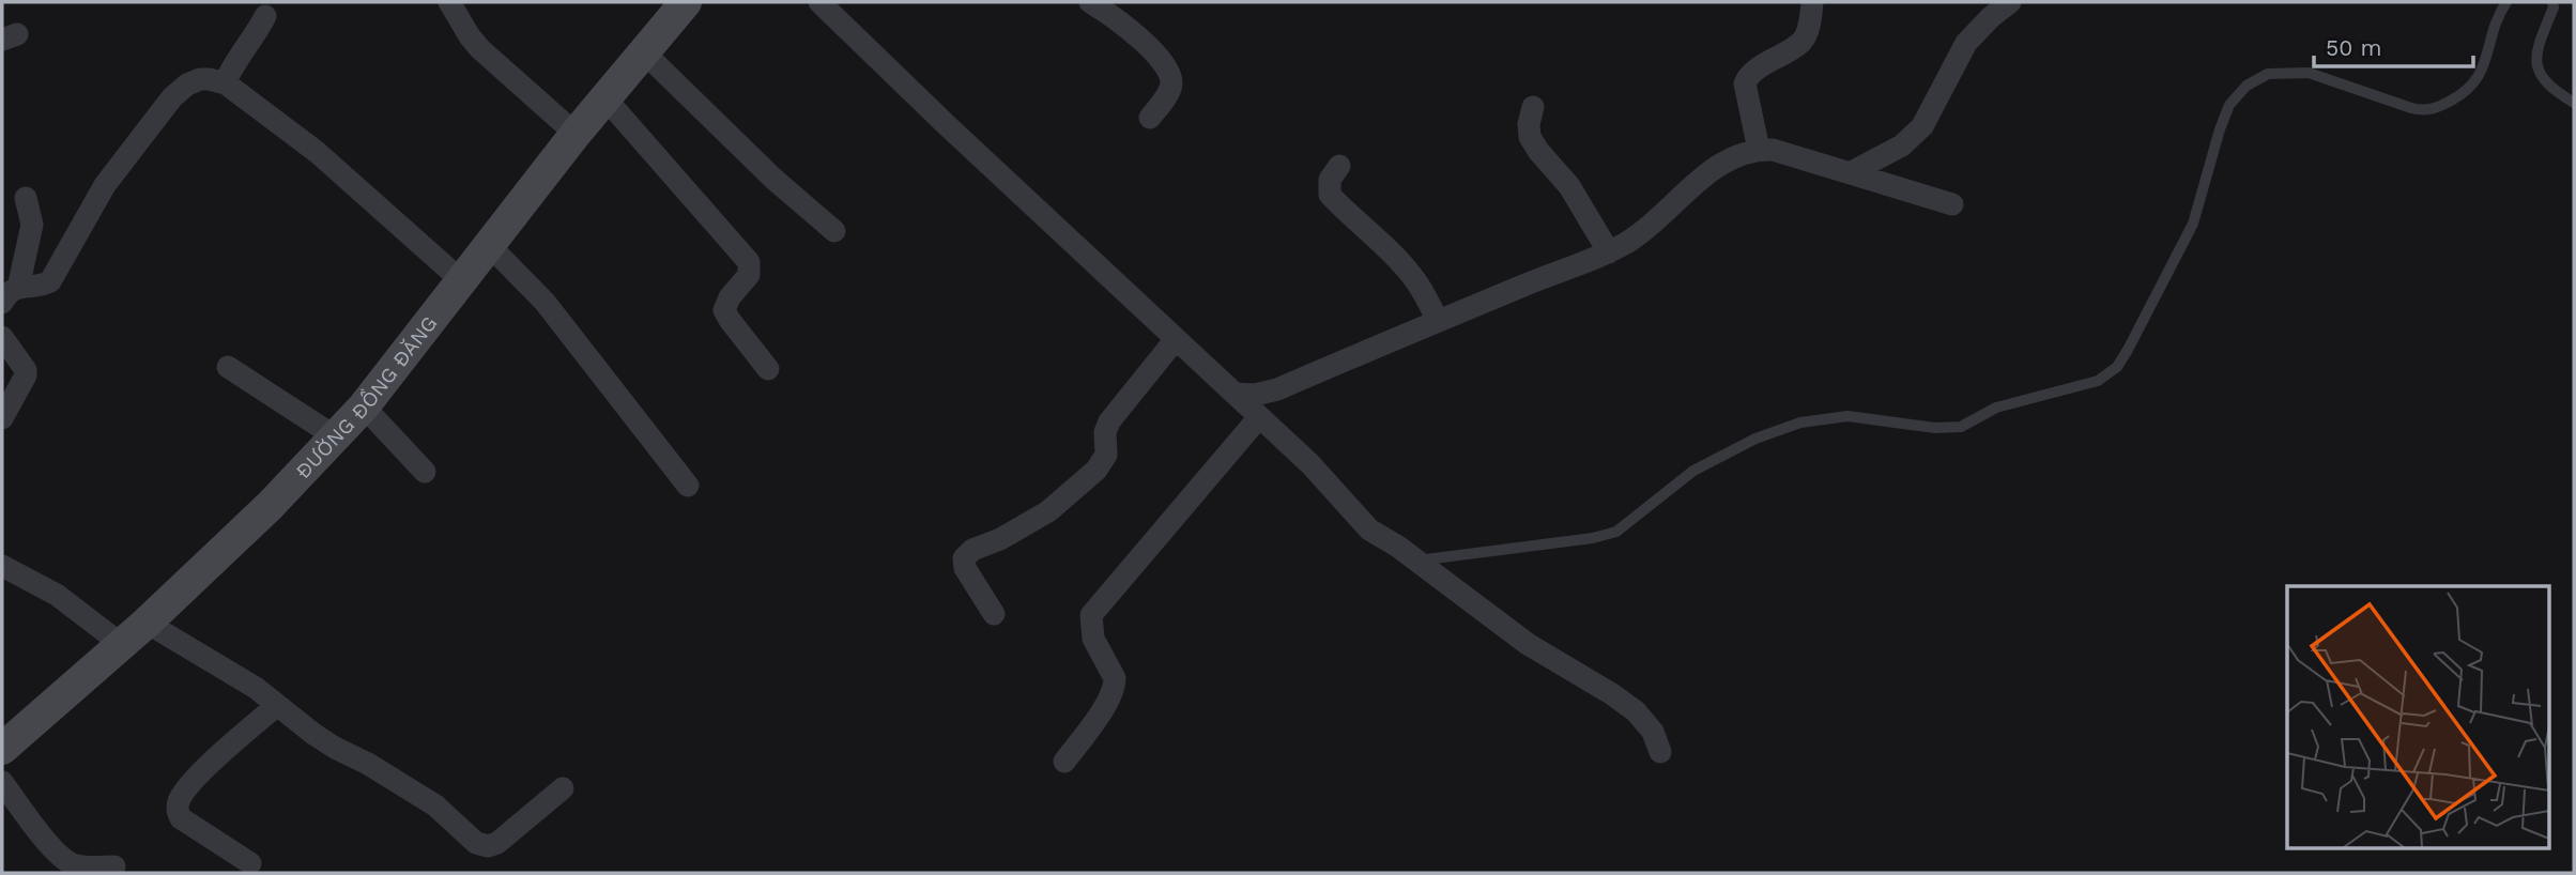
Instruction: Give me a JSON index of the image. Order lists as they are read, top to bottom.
{
  "streets": {
    "main road": ["ĐƯỜNG ĐỒNG ĐĂNG"]
  },
  "scale_bar": "50 m"
}
